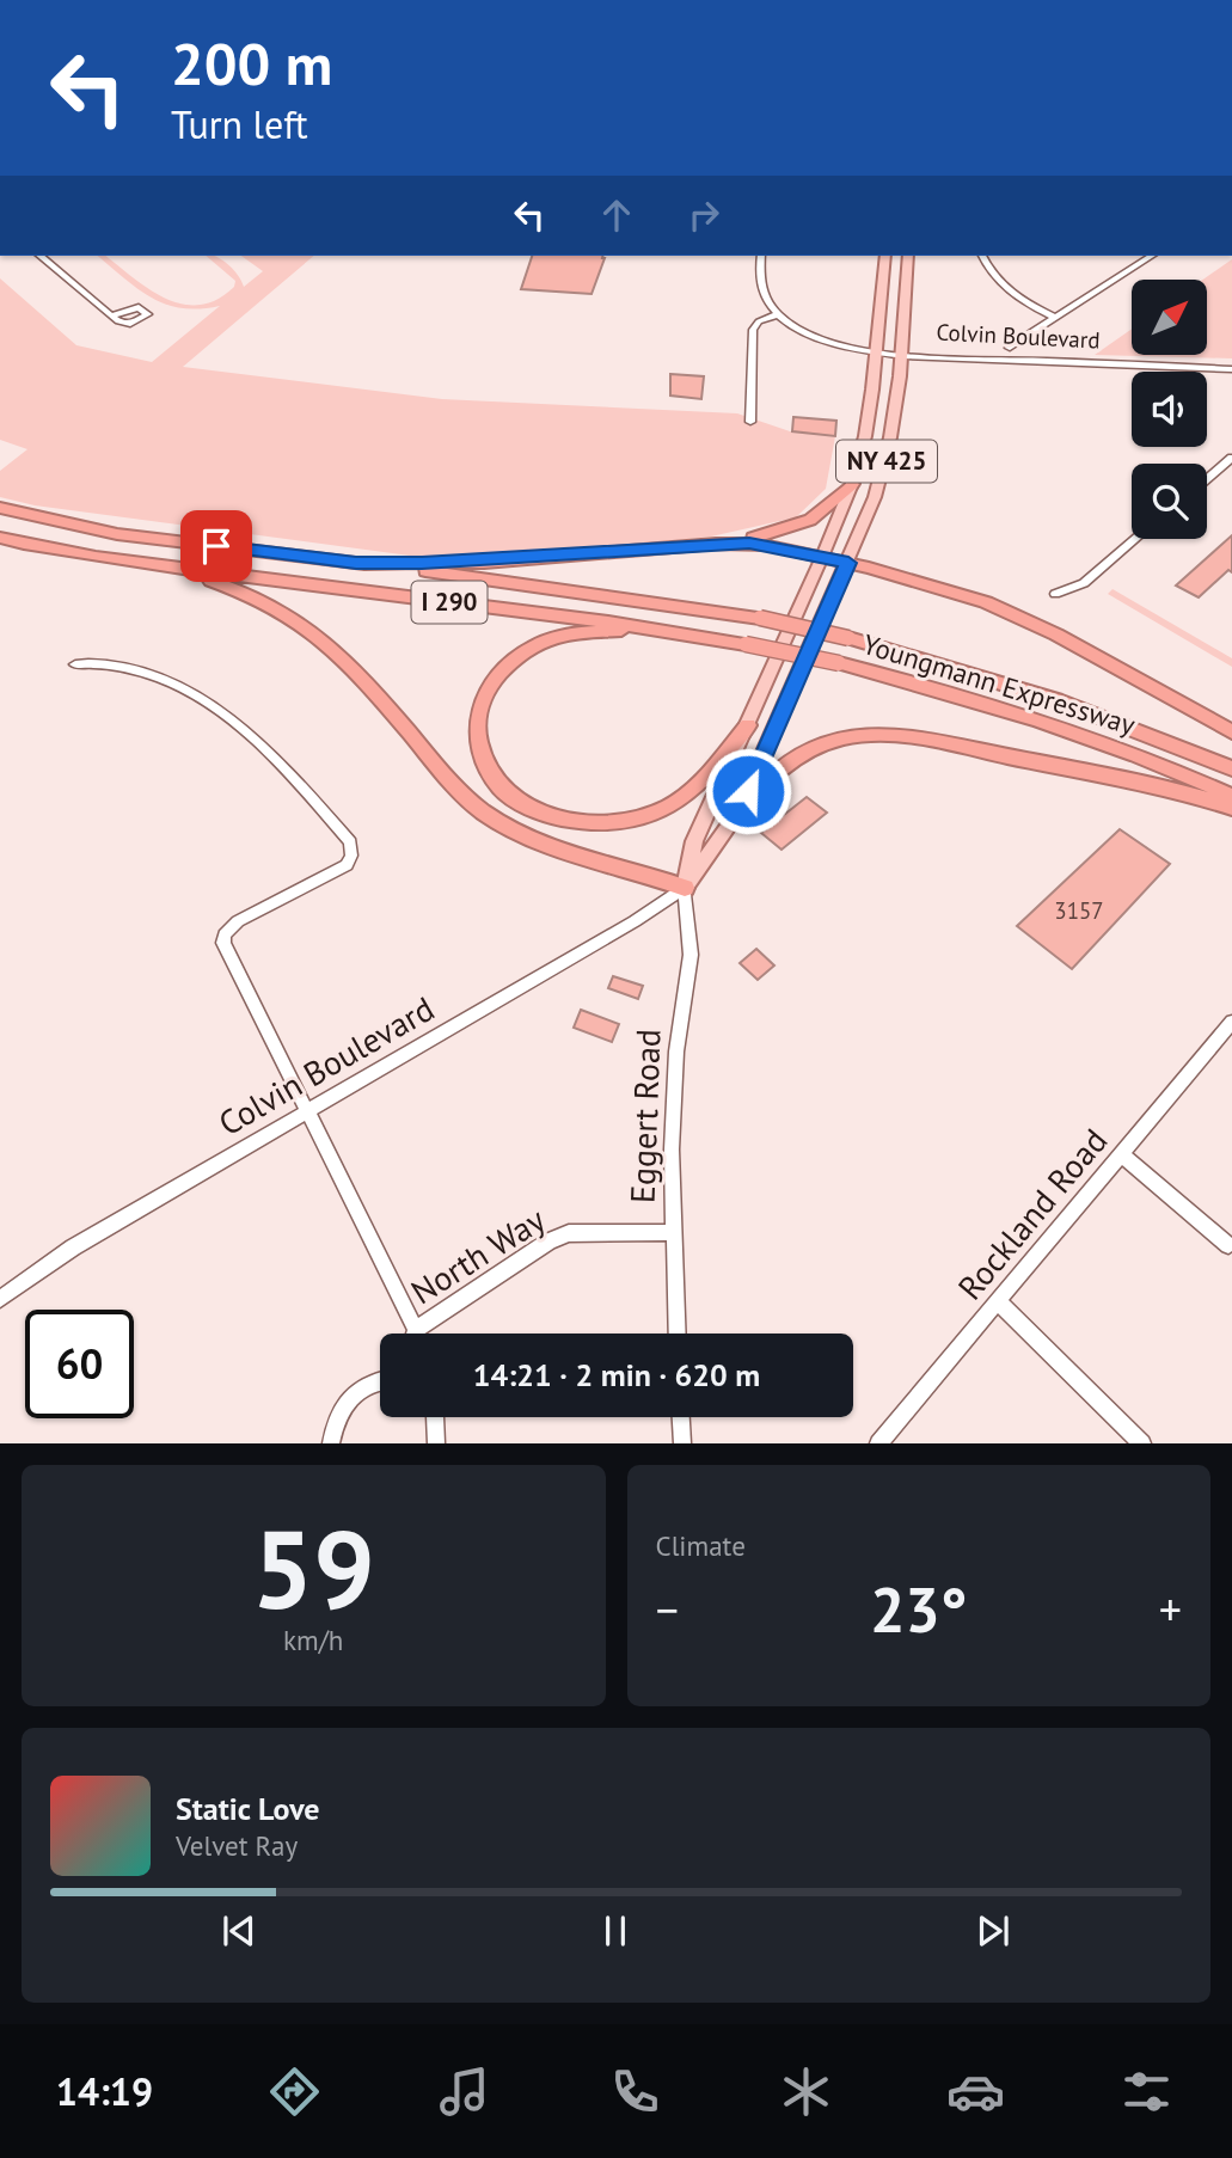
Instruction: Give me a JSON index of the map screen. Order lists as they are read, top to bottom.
{
  "streets": {
    "highway": ["I 290", "Youngmann Expressway"],
    "main road": ["NY 425"],
    "street": [
      "Colvin Boulevard",
      "Eggert Road",
      "Rockland Road",
      "North Way"
    ]
  },
  "crossings": [
    ["Colvin Boulevard", "NY 425"],
    ["Colvin Boulevard", "Eggert Road"],
    ["NY 425", "Eggert Road"],
    ["Eggert Road", "North Way"]
  ],
  "house_numbers": ["3157"],
  "north": "top right",
  "page": {
    "turn": ["200 m", "Turn left"],
    "limit": "60",
    "trip": "14:21 · 2 min · 620 m",
    "tile": [
      ["59", "km/h"],
      "Climate"
    ],
    "heat": ["−", "23°", "+"],
    "song": ["Static Love", "Velvet Ray"],
    "tabs": "14:19"
  }
}
